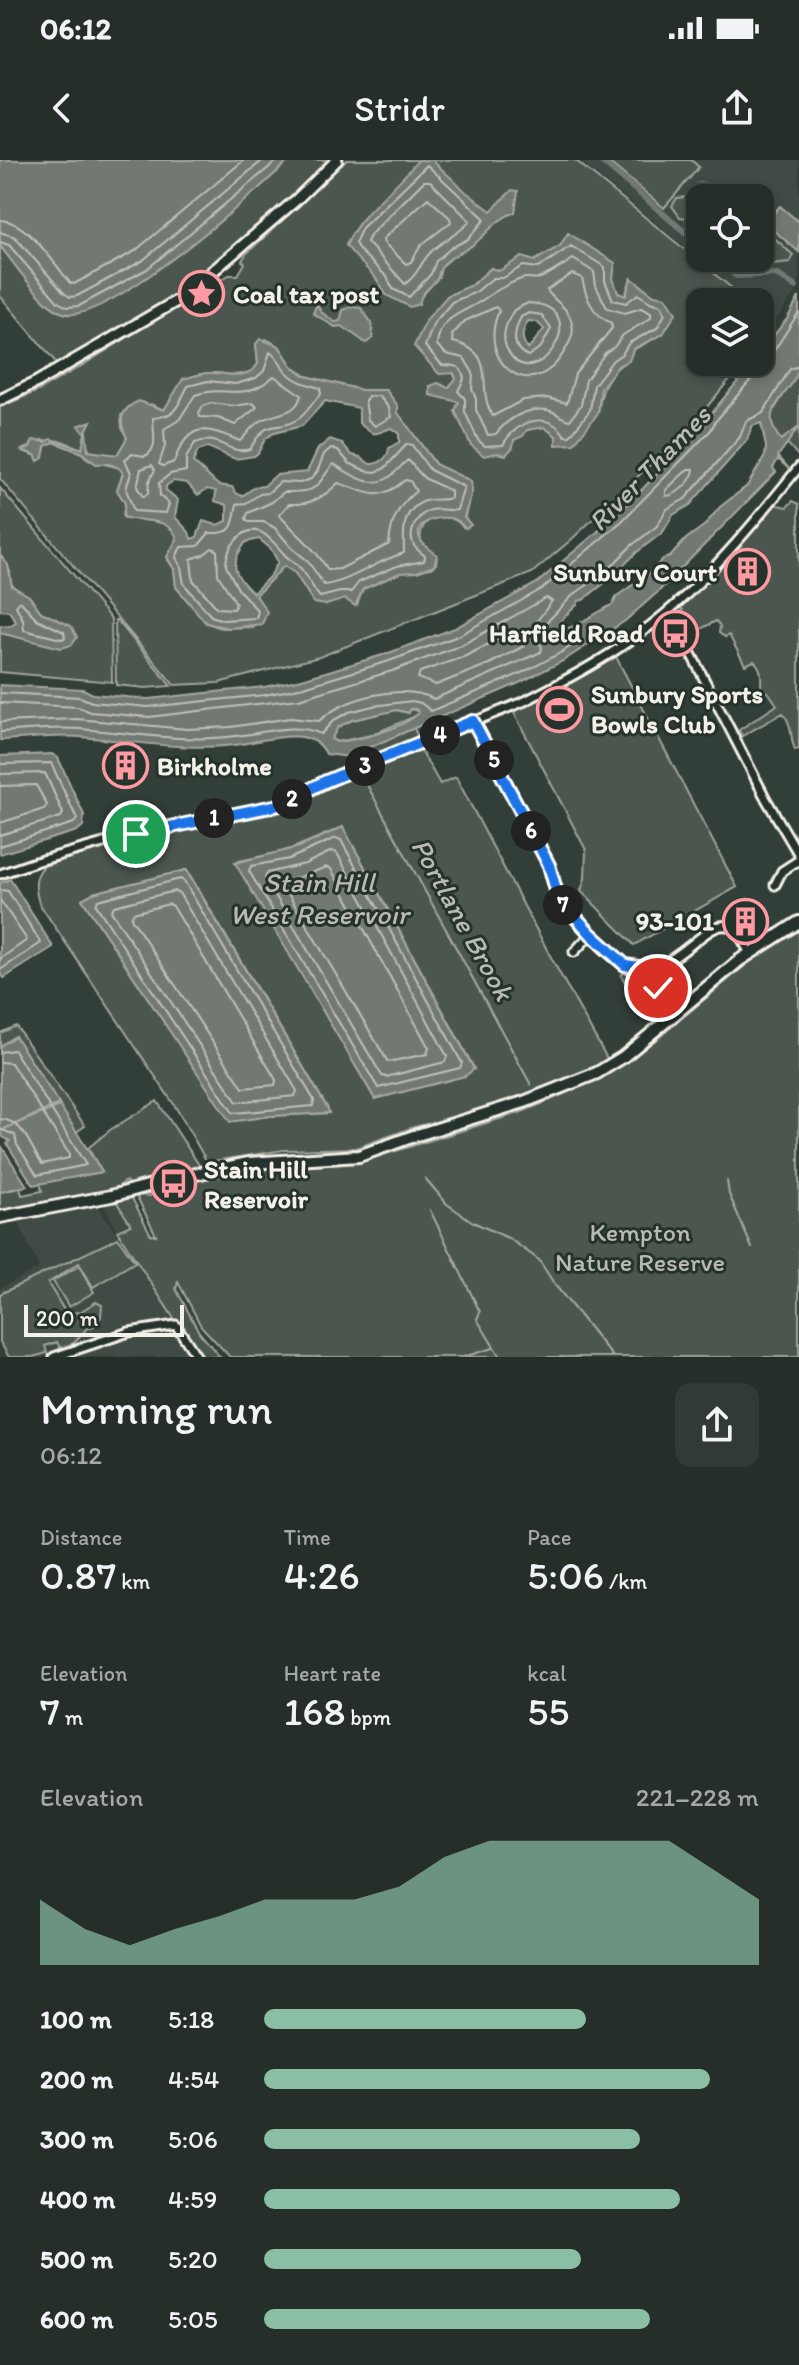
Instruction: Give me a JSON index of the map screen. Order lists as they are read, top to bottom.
{
  "water": ["River Thames", "Stain Hill West Reservoir", "Portlane Brook"],
  "parks": ["Kempton Nature Reserve"],
  "places": {
    "place": ["Coal tax post"],
    "building": ["Sunbury Court", "Birkholme", "93-101"],
    "bus stop": ["Harfield Road", "Stain Hill Reservoir"],
    "sports": ["Sunbury Sports Bowls Club"]
  },
  "scale_bar": "200 m",
  "page": {
    "status": "06:12",
    "header": "Stridr",
    "pins": [
      "4",
      "5",
      "3",
      "2",
      "1",
      "6",
      "7"
    ],
    "scale": "200 m",
    "heading": ["Morning run", "06:12"],
    "stats": [
      ["Distance", "0.87 km"],
      ["Time", "4:26"],
      ["Pace", "5:06 /km"],
      ["Elevation", "7 m"],
      ["Heart rate", "168 bpm"],
      ["kcal", "55"]
    ],
    "chart": ["Elevation", "221–228 m"],
    "list": [
      {
        "name": "100 m",
        "note": "5:18"
      },
      {
        "name": "200 m",
        "note": "4:54"
      },
      {
        "name": "300 m",
        "note": "5:06"
      },
      {
        "name": "400 m",
        "note": "4:59"
      },
      {
        "name": "500 m",
        "note": "5:20"
      },
      {
        "name": "600 m",
        "note": "5:05"
      }
    ]
  }
}
